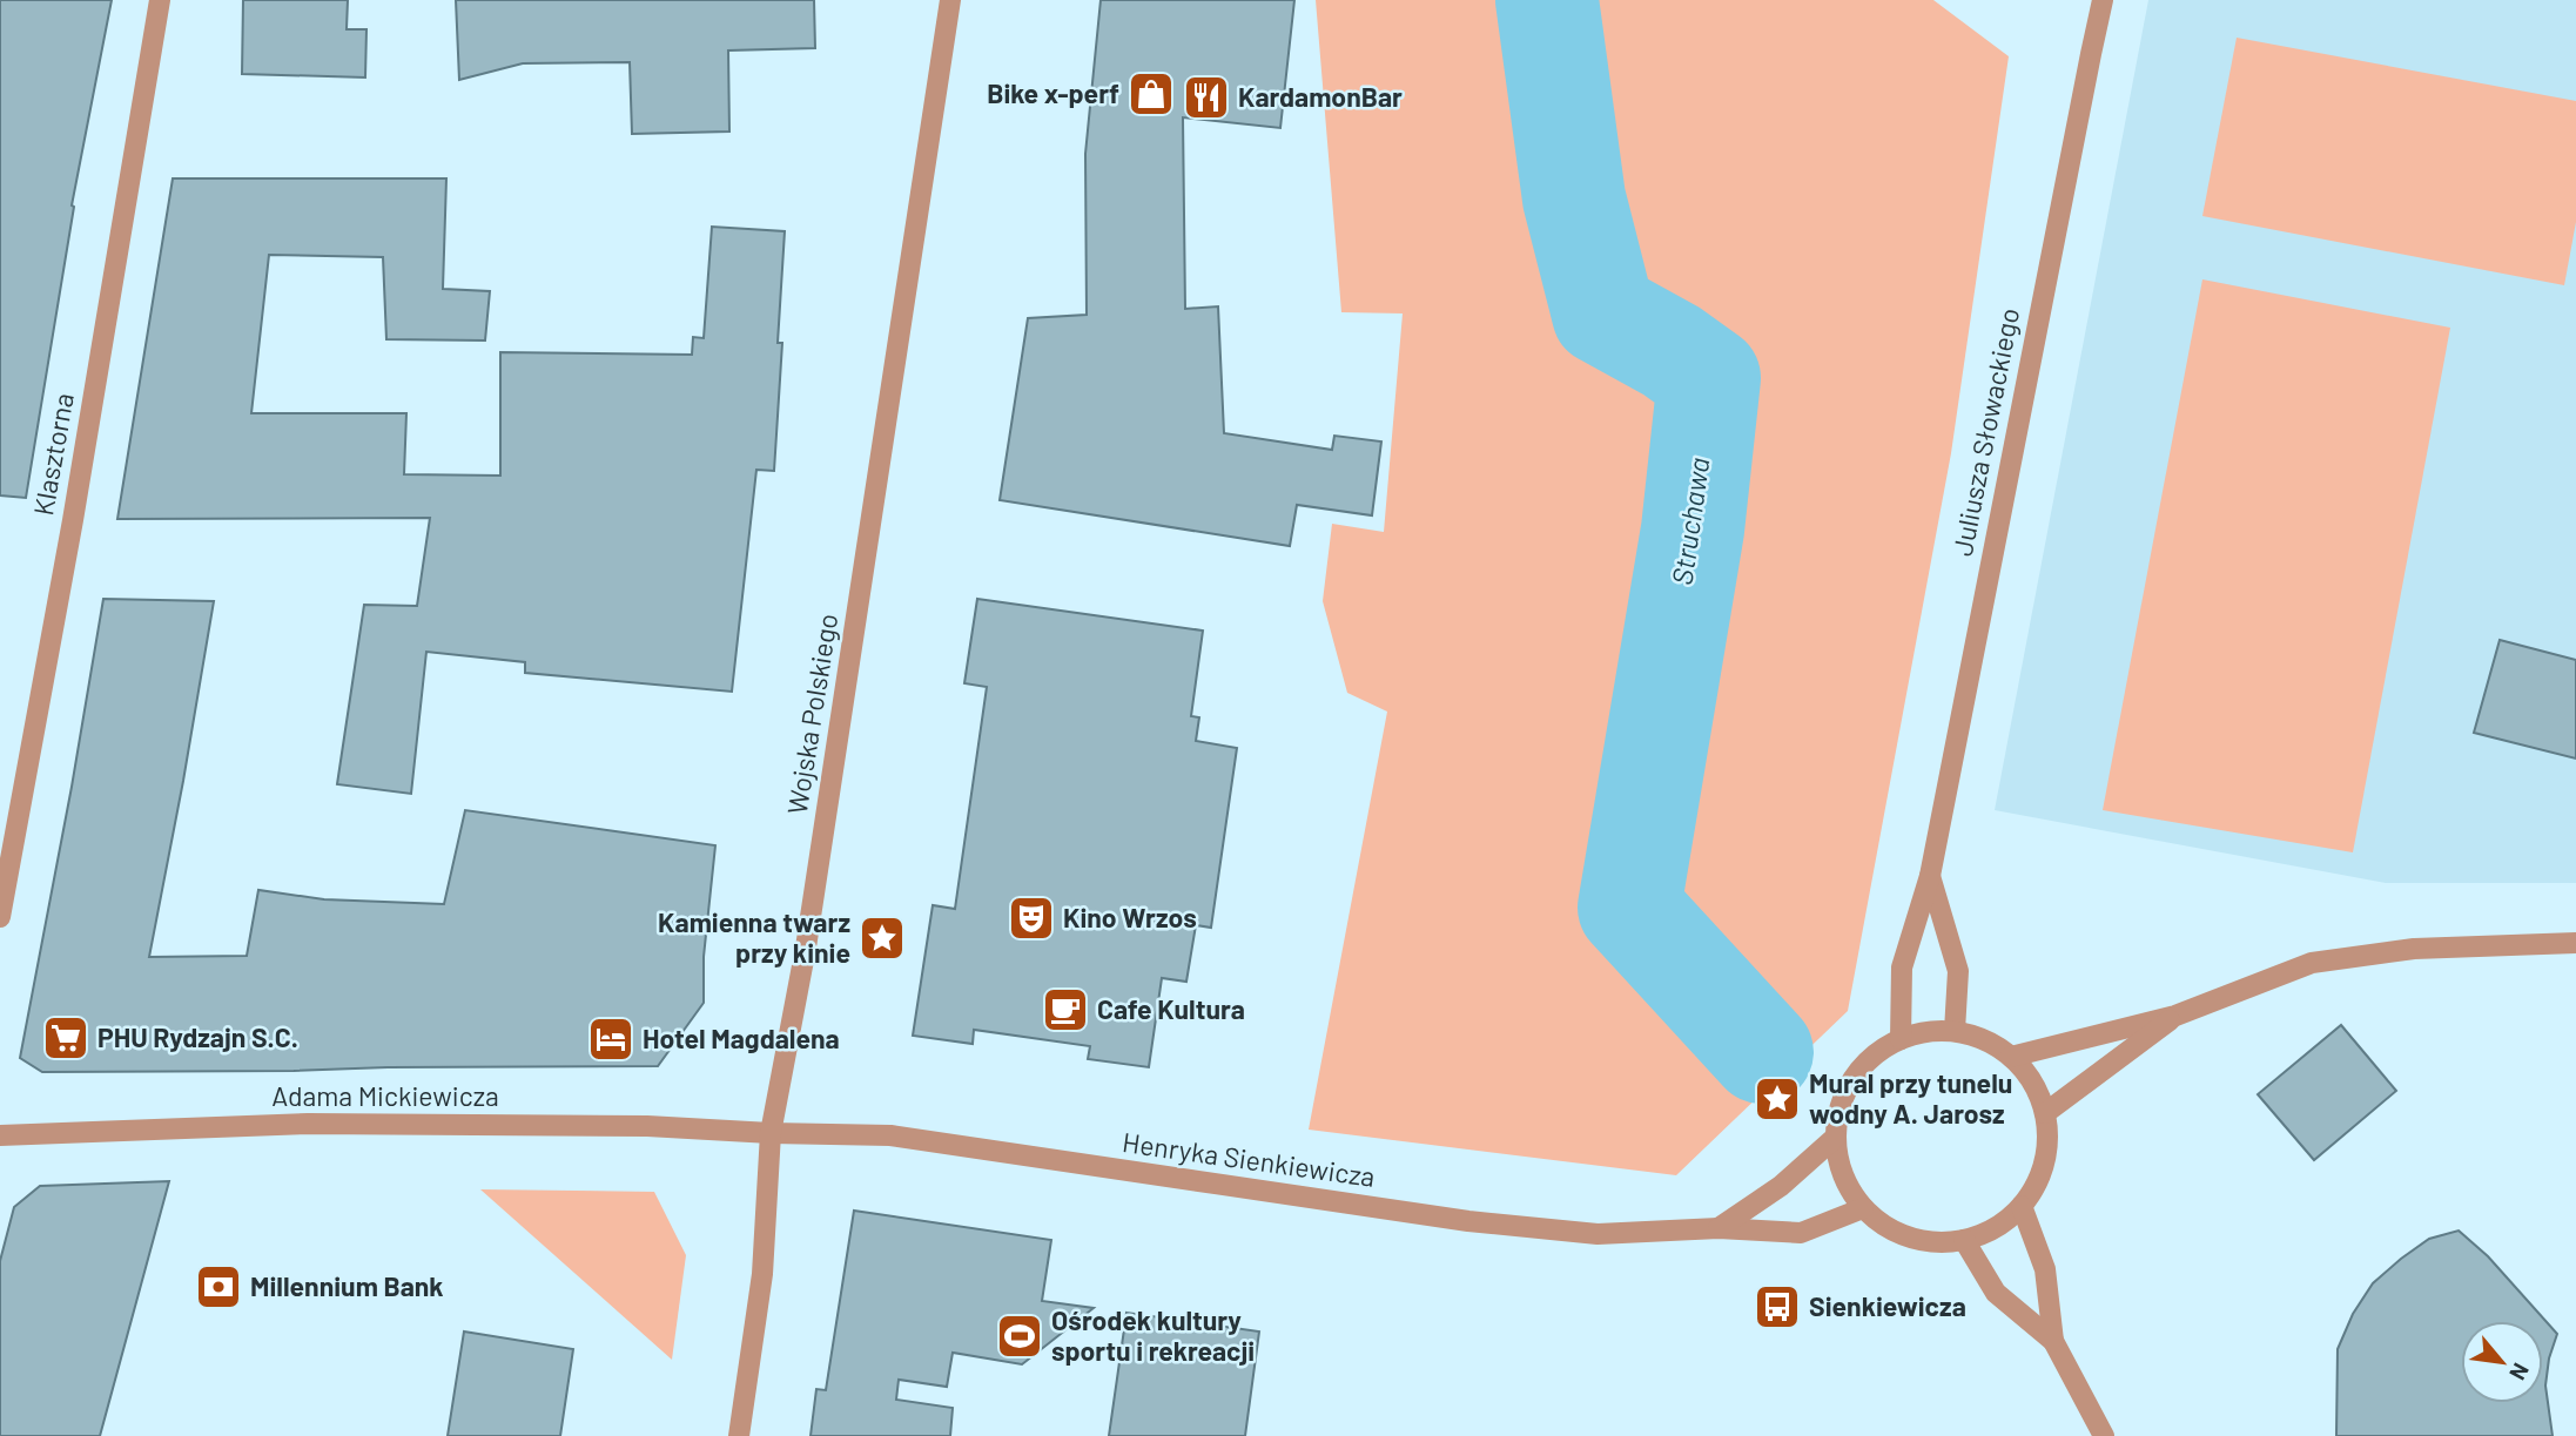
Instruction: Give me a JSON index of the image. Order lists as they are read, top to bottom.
{
  "streets": {
    "street": [
      "Juliusza Słowackiego",
      "Klasztorna",
      "Wojska Polskiego",
      "Adama Mickiewicza",
      "Henryka Sienkiewicza"
    ]
  },
  "crossings": [
    ["Juliusza Słowackiego", "Henryka Sienkiewicza"],
    ["Wojska Polskiego", "Adama Mickiewicza"],
    ["Wojska Polskiego", "Henryka Sienkiewicza"],
    ["Adama Mickiewicza", "Henryka Sienkiewicza"]
  ],
  "water": ["Struchawa"],
  "places": {
    "shop": ["Bike x-perf"],
    "restaurant": ["KardamonBar"],
    "theatre": ["Kino Wrzos"],
    "place": ["Kamienna twarz przy kinie", "Mural przy tunelu wodny A. Jarosz"],
    "cafe": ["Cafe Kultura"],
    "supermarket": ["PHU Rydzajn S.C."],
    "hotel": ["Hotel Magdalena"],
    "bank": ["Millennium Bank"],
    "bus stop": ["Sienkiewicza"],
    "sports": ["Ośrodek kultury sportu i rekreacji"]
  },
  "north": "bottom right"
}
